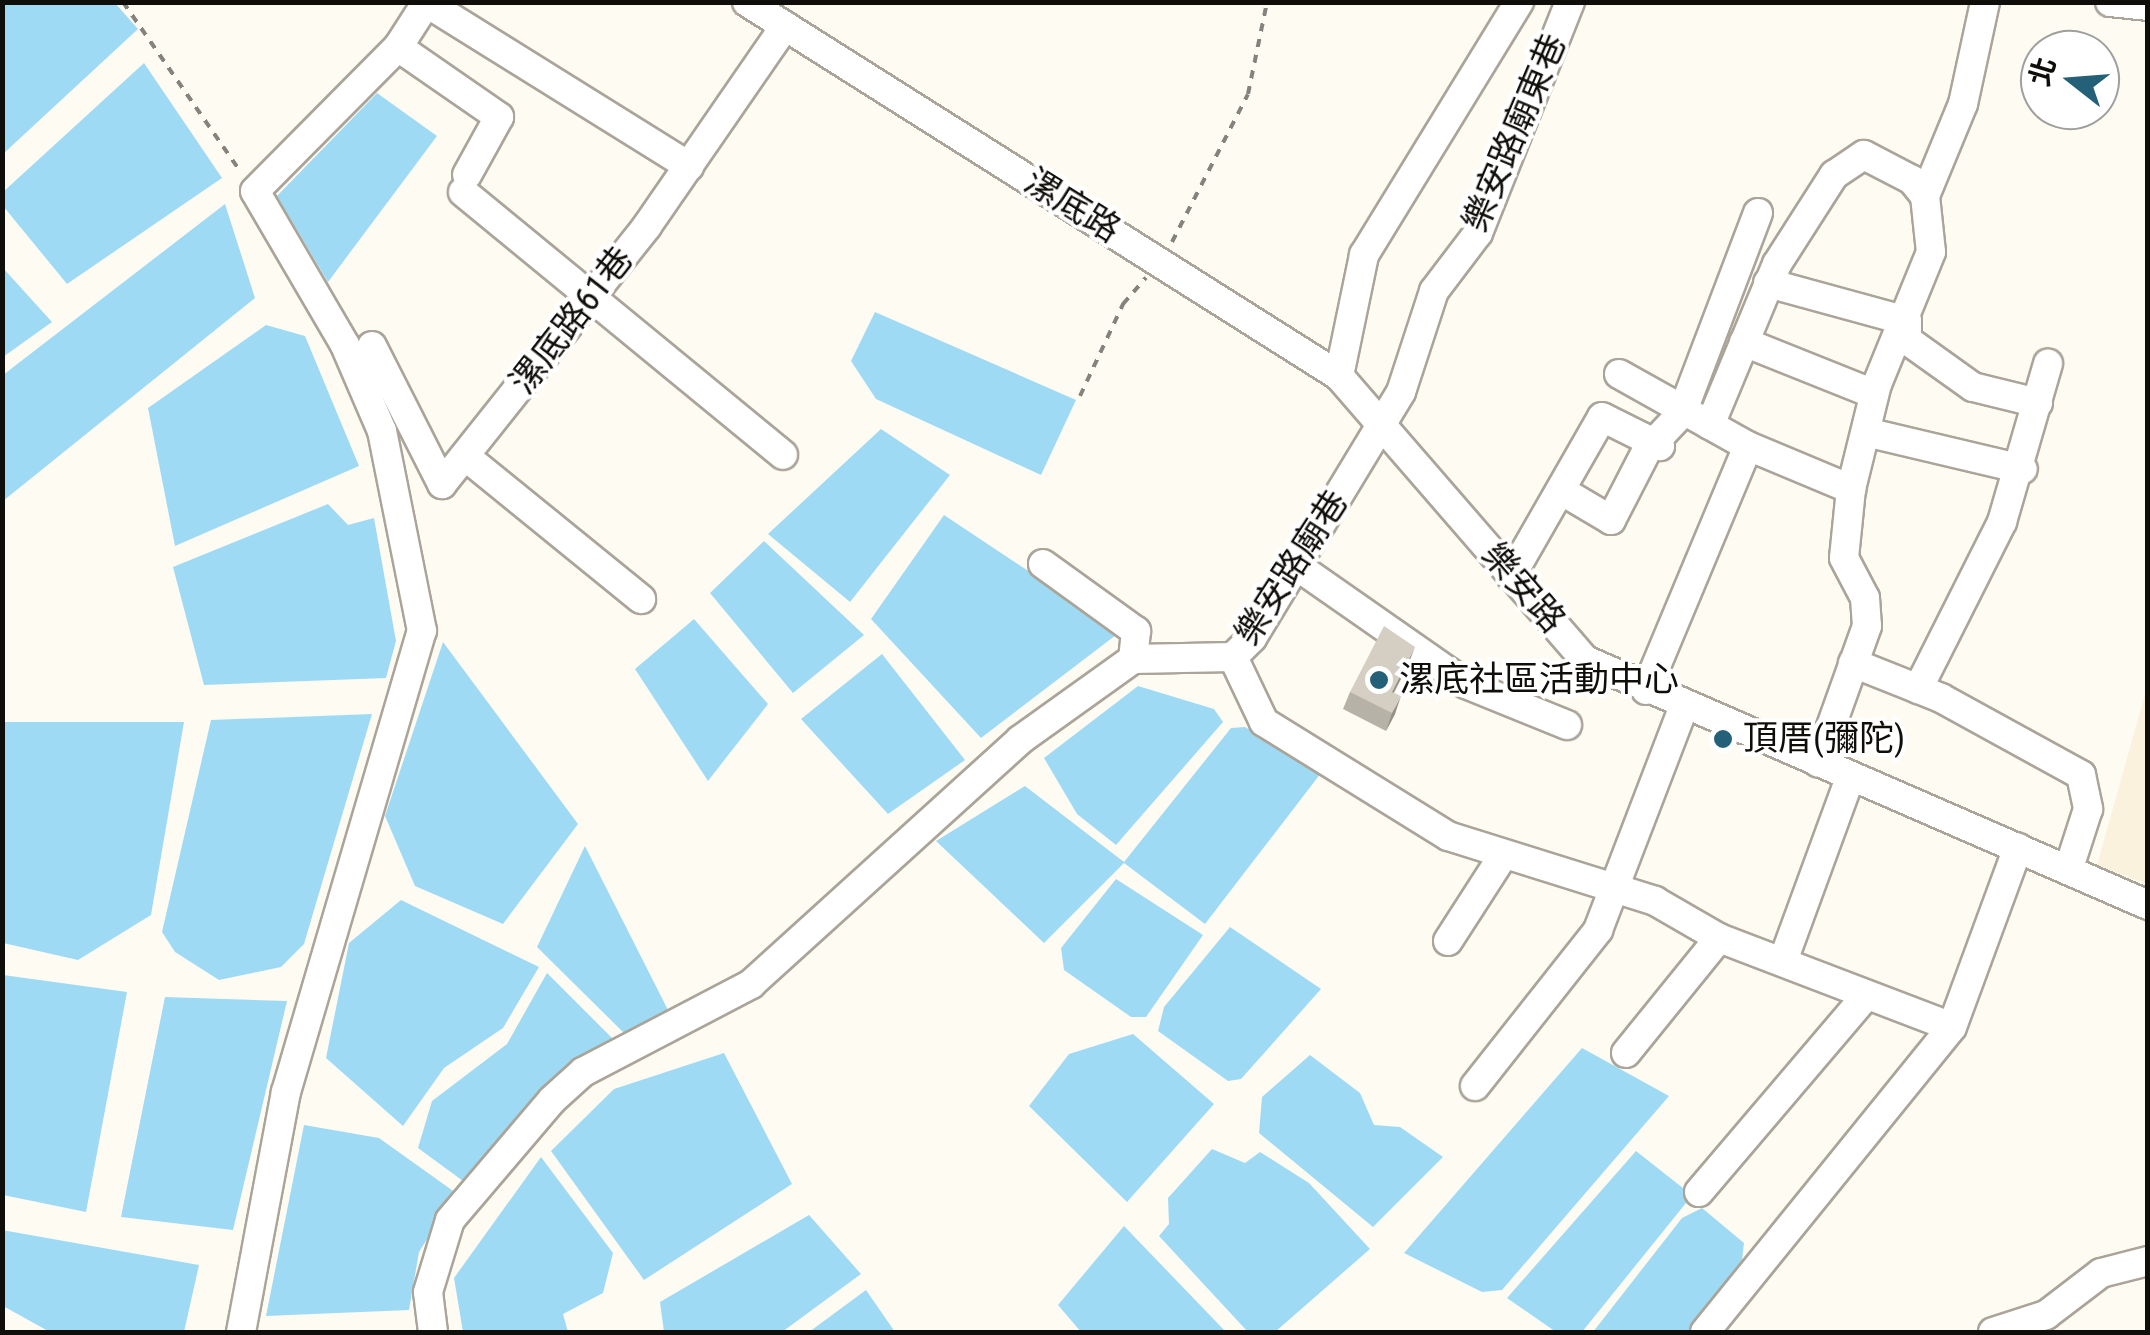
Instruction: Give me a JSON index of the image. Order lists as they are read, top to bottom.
{
  "streets": {
    "street": [
      "樂安路廟東巷",
      "漯底路",
      "漯底路61巷",
      "樂安路廟巷",
      "樂安路"
    ]
  },
  "crossings": [
    ["樂安路廟東巷", "漯底路"],
    ["樂安路廟東巷", "樂安路廟巷"],
    ["樂安路廟東巷", "樂安路"],
    ["漯底路", "漯底路61巷"],
    ["漯底路", "樂安路廟巷"],
    ["漯底路", "樂安路"],
    ["樂安路廟巷", "樂安路"]
  ],
  "places": ["漯底社區活動中心", "頂厝(彌陀)"],
  "north": "left"
}
